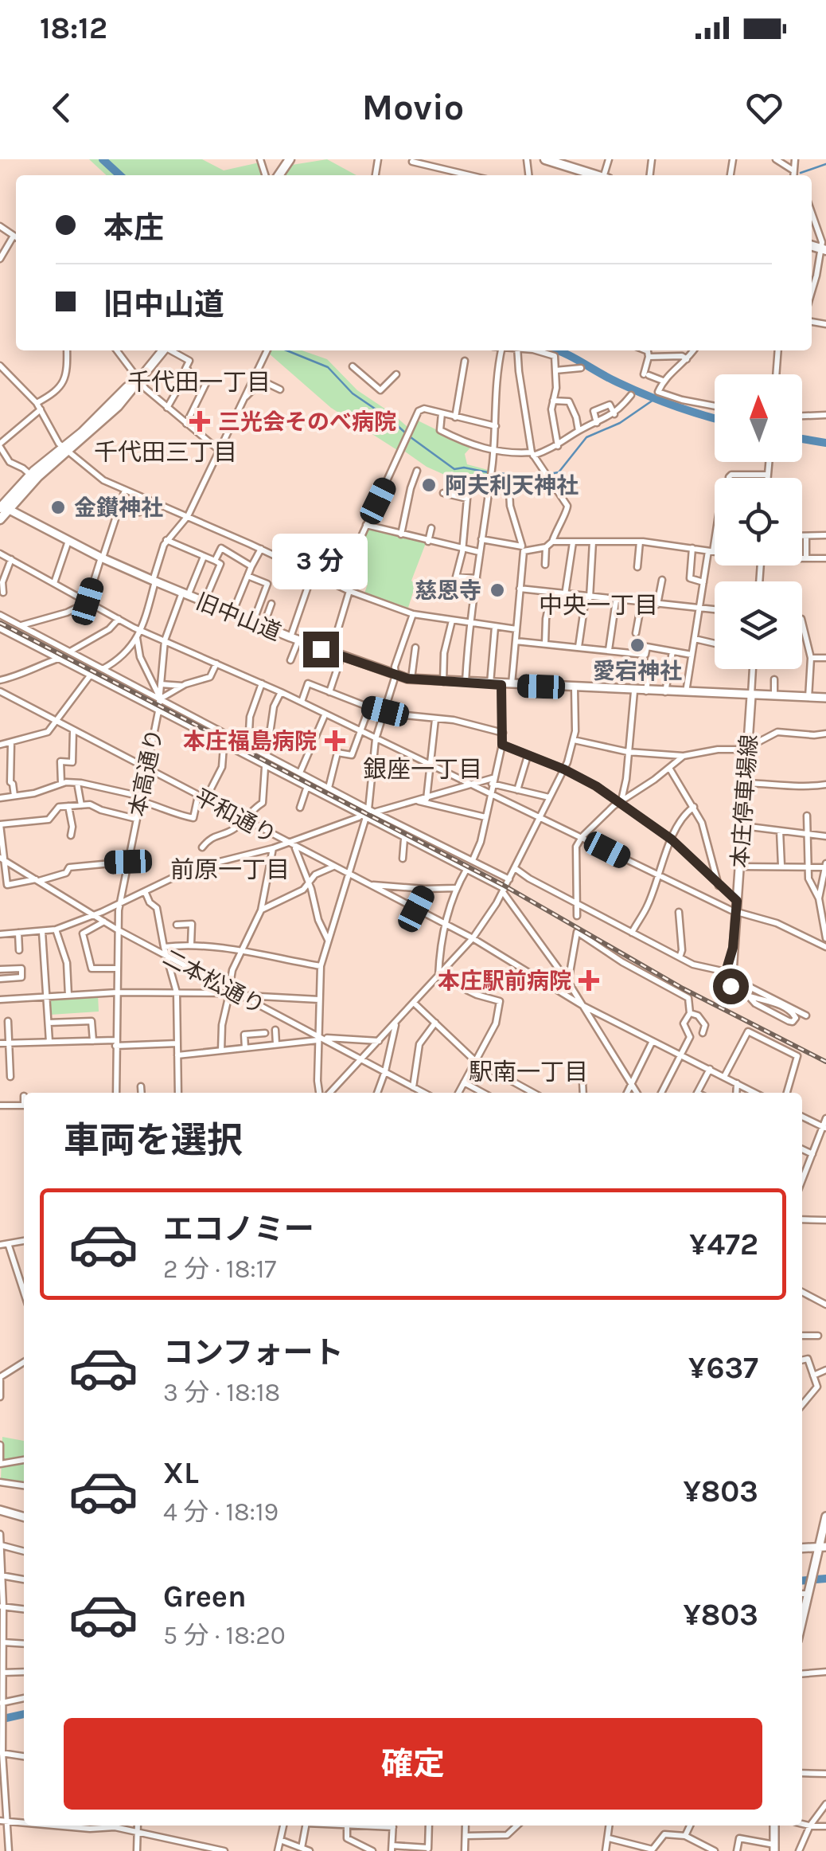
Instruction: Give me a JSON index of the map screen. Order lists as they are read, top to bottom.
{
  "streets": {
    "main road": ["旧中山道", "本庄停車場線"],
    "street": ["本高通り", "平和通り", "二本松通り"]
  },
  "crossings": [
    ["旧中山道", "本高通り"],
    ["旧中山道", "本庄停車場線"],
    ["本高通り", "平和通り"],
    ["本高通り", "二本松通り"]
  ],
  "districts": [
    "千代田一丁目",
    "千代田三丁目",
    "中央一丁目",
    "銀座一丁目",
    "前原一丁目",
    "駅南一丁目"
  ],
  "places": {
    "health": ["三光会そのべ病院", "本庄福島病院", "本庄駅前病院"],
    "other": [
      "阿夫利天神社",
      "金鑚神社",
      "慈恩寺",
      "愛宕神社"
    ]
  },
  "north": "top",
  "page": {
    "status": "18:12",
    "header": "Movio",
    "banner": ["本庄", "旧中山道"],
    "bubble": "3 分",
    "heading": "車両を選択",
    "list": [
      {
        "name": "エコノミー",
        "note": "2 分 · 18:17",
        "value": "¥472"
      },
      {
        "name": "コンフォート",
        "note": "3 分 · 18:18",
        "value": "¥637"
      },
      {
        "name": "XL",
        "note": "4 分 · 18:19",
        "value": "¥803"
      },
      {
        "name": "Green",
        "note": "5 分 · 18:20",
        "value": "¥803"
      }
    ],
    "buttons": "確定"
  }
}
